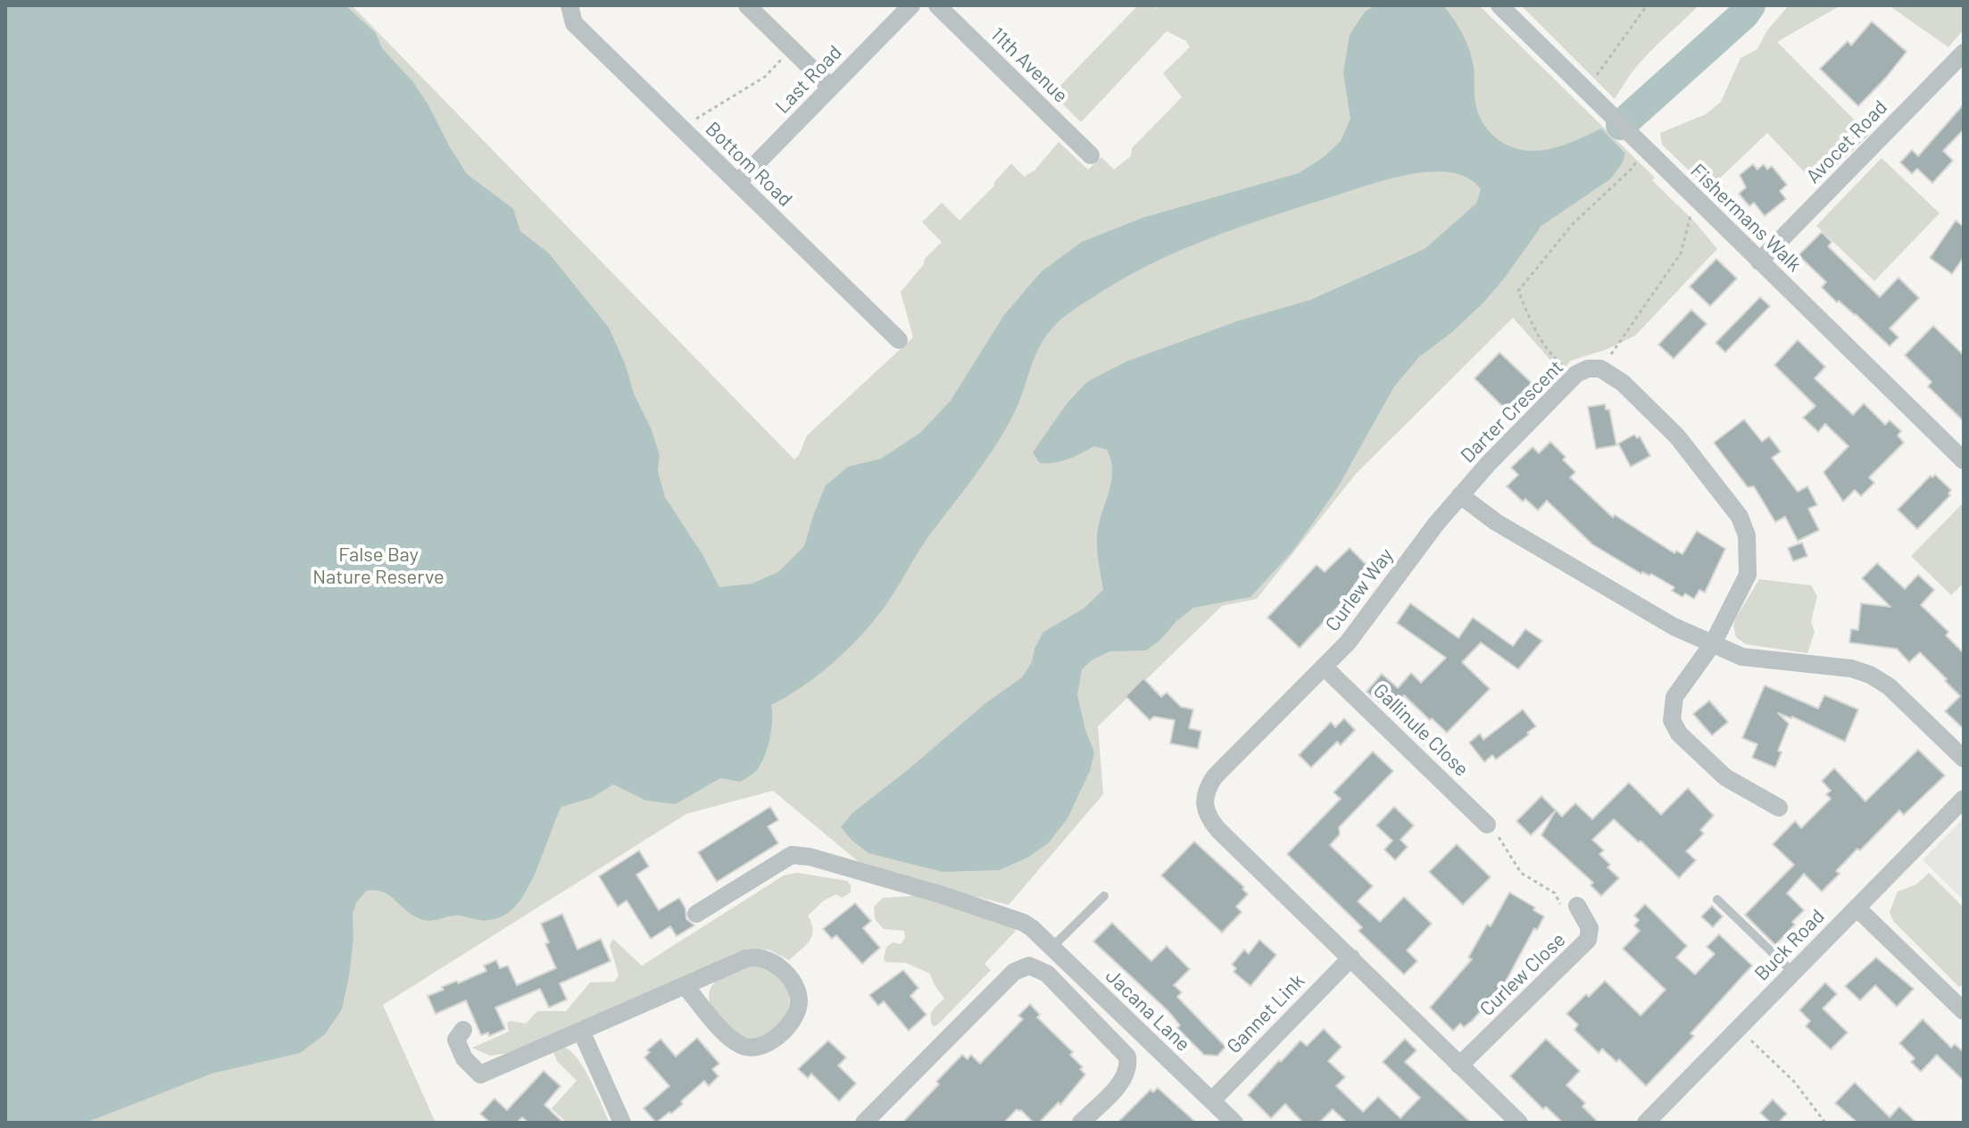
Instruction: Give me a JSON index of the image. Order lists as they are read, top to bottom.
{
  "streets": {
    "street": [
      "11th Avenue",
      "Last Road",
      "Avocet Road",
      "Bottom Road",
      "Fishermans Walk",
      "Darter Crescent",
      "Curlew Way",
      "Gallinule Close",
      "Buck Road",
      "Curlew Close",
      "Jacana Lane",
      "Gannet Link"
    ]
  },
  "crossings": [
    ["Last Road", "Bottom Road"],
    ["Avocet Road", "Fishermans Walk"],
    ["Darter Crescent", "Curlew Way"],
    ["Curlew Way", "Gallinule Close"],
    ["Curlew Way", "Curlew Close"],
    ["Curlew Way", "Gannet Link"],
    ["Jacana Lane", "Gannet Link"]
  ],
  "parks": ["False Bay Nature Reserve"]
}
